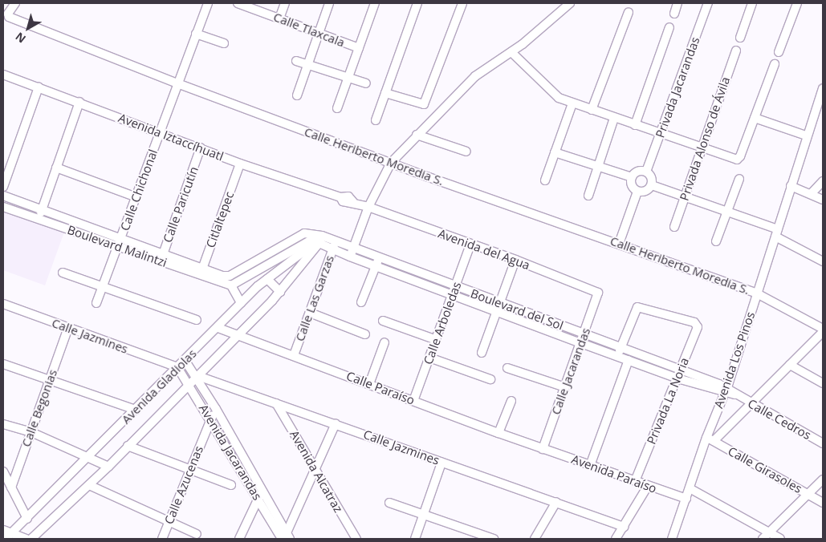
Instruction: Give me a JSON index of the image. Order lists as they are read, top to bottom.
{
  "streets": {
    "street": [
      "Calle Tlaxcala",
      "Privada Jacarandas",
      "Avenida Iztaccíhuatl",
      "Privada Alonso de Ávila",
      "Calle Heriberto Moredia S.",
      "Calle Chichonal",
      "Calle Paricutín",
      "Citlaltepec",
      "Boulevard Malintzi",
      "Avenida del Agua",
      "Calle Las Garzas",
      "Boulevard del Sol",
      "Calle Arboledas",
      "Calle Jazmines",
      "Avenida Los Pinos",
      "Calle Jacarandas",
      "Avenida Gladiolas",
      "Calle Paraíso",
      "Privada La Noria",
      "Calle Begonias",
      "Calle Cedros",
      "Avenida Jacarandas",
      "Calle Girasoles",
      "Avenida Alcatraz",
      "Avenida Paraíso",
      "Calle Azucenas"
    ]
  },
  "crossings": [
    ["Avenida Iztaccíhuatl", "Calle Chichonal"],
    ["Avenida Iztaccíhuatl", "Calle Paricutín"],
    ["Avenida Iztaccíhuatl", "Citlaltepec"],
    ["Avenida Iztaccíhuatl", "Avenida del Agua"],
    ["Calle Heriberto Moredia S.", "Calle Chichonal"],
    ["Calle Heriberto Moredia S.", "Avenida Los Pinos"],
    ["Calle Chichonal", "Boulevard Malintzi"],
    ["Calle Paricutín", "Boulevard Malintzi"],
    ["Citlaltepec", "Boulevard Malintzi"],
    ["Citlaltepec", "Boulevard del Sol"],
    ["Boulevard Malintzi", "Boulevard del Sol"],
    ["Avenida del Agua", "Calle Arboledas"],
    ["Avenida del Agua", "Calle Jacarandas"],
    ["Calle Las Garzas", "Boulevard del Sol"],
    ["Calle Las Garzas", "Avenida Gladiolas"],
    ["Calle Las Garzas", "Calle Paraíso"],
    ["Boulevard del Sol", "Calle Arboledas"],
    ["Boulevard del Sol", "Avenida Los Pinos"],
    ["Boulevard del Sol", "Calle Jacarandas"],
    ["Boulevard del Sol", "Avenida Gladiolas"],
    ["Boulevard del Sol", "Privada La Noria"],
    ["Boulevard del Sol", "Calle Cedros"],
    ["Calle Arboledas", "Calle Paraíso"],
    ["Calle Jazmines", "Avenida Gladiolas"],
    ["Calle Jazmines", "Calle Begonias"],
    ["Calle Jazmines", "Avenida Jacarandas"],
    ["Calle Jazmines", "Avenida Alcatraz"],
    ["Avenida Los Pinos", "Calle Cedros"],
    ["Avenida Los Pinos", "Calle Girasoles"],
    ["Avenida Los Pinos", "Avenida Paraíso"],
    ["Calle Jacarandas", "Calle Paraíso"],
    ["Calle Jacarandas", "Avenida Paraíso"],
    ["Avenida Gladiolas", "Calle Paraíso"],
    ["Avenida Gladiolas", "Avenida Jacarandas"],
    ["Calle Paraíso", "Avenida Paraíso"],
    ["Privada La Noria", "Avenida Paraíso"],
    ["Avenida Jacarandas", "Calle Azucenas"]
  ],
  "north": "bottom left"
}
